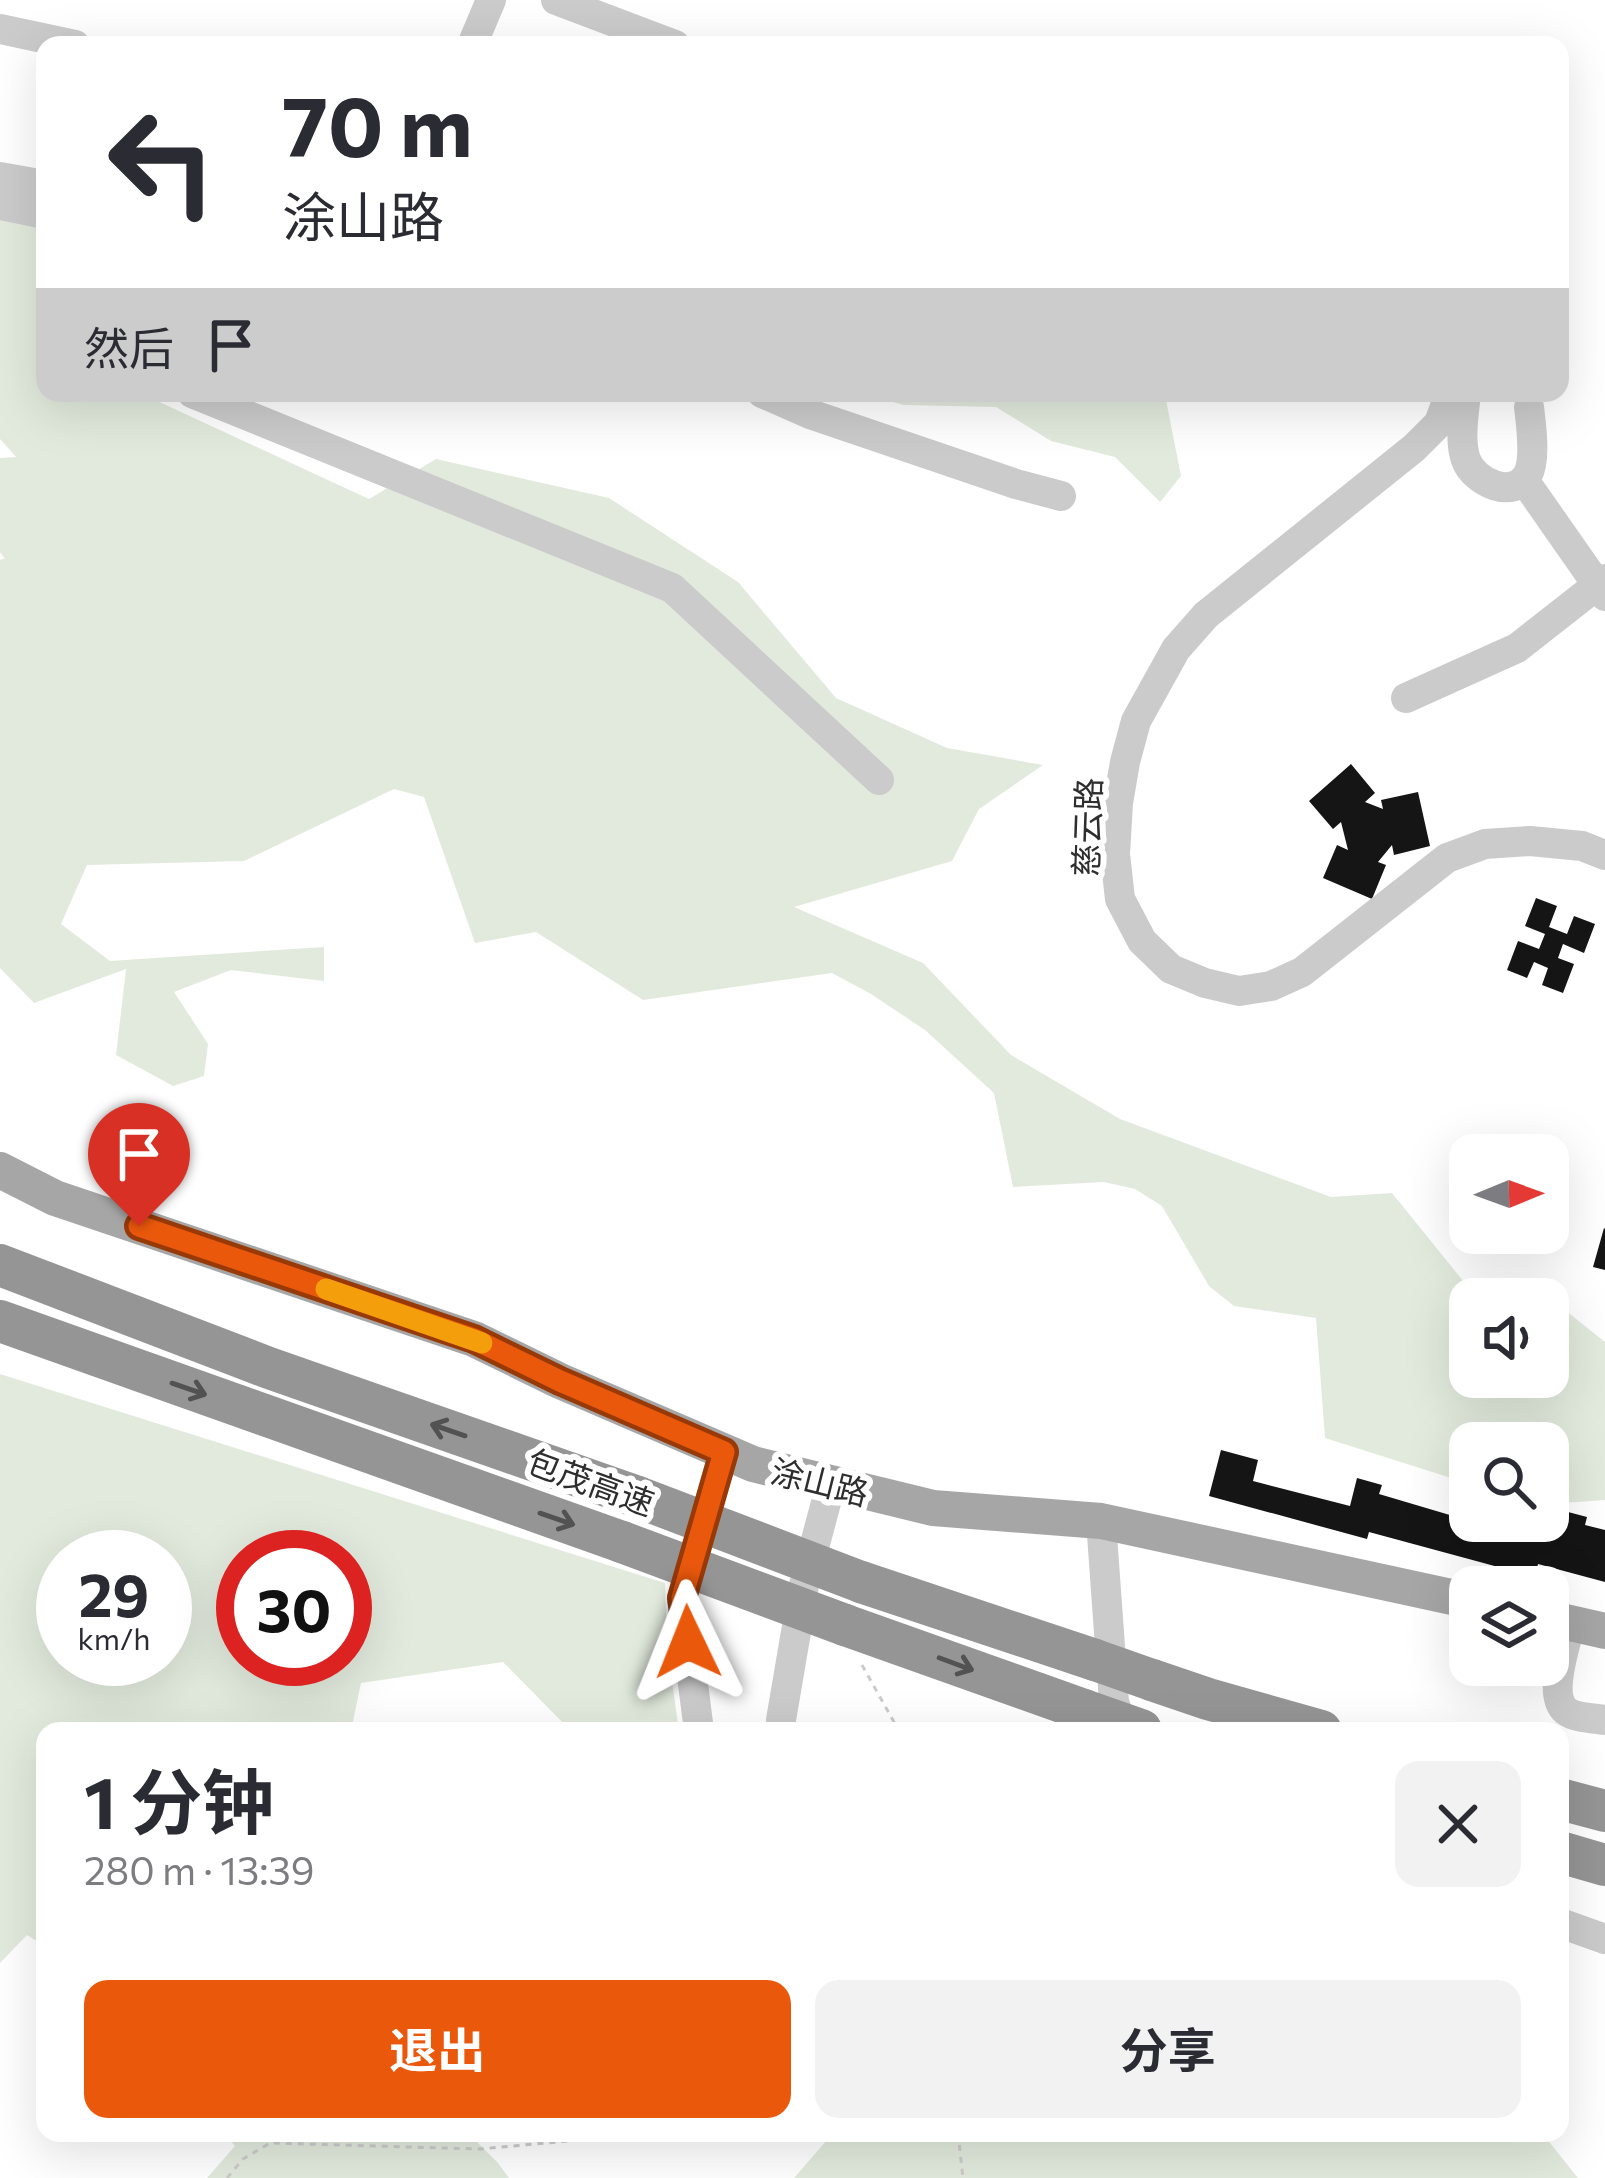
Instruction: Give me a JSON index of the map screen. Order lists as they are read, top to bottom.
{
  "streets": {
    "highway": ["包茂高速"],
    "main road": ["涂山路"],
    "street": ["慈云路"]
  },
  "north": "right",
  "page": {
    "turn": ["70 m", "涂山路"],
    "then": "然后",
    "speed": "29 km/h",
    "limit": "30",
    "heading": ["1 分钟", "280 m · 13:39"],
    "buttons": ["退出", "分享"]
  }
}
